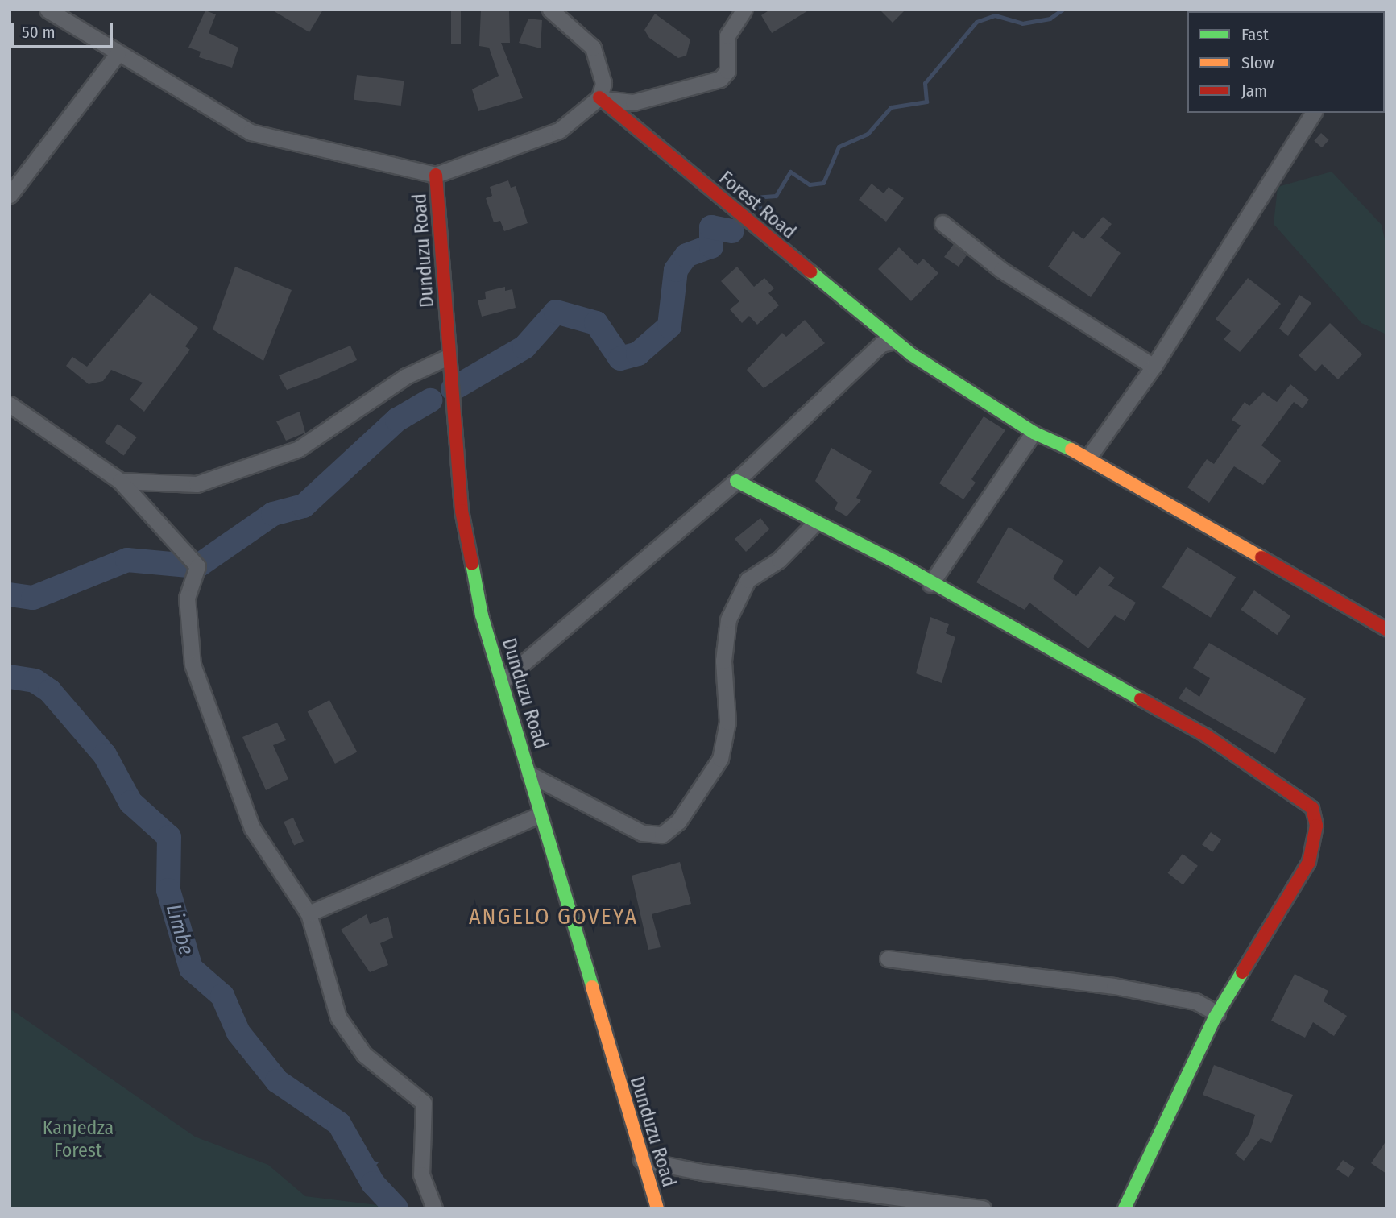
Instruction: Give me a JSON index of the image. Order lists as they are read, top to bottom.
{
  "streets": {
    "street": ["Forest Road", "Dunduzu Road"]
  },
  "districts": ["ANGELO GOVEYA"],
  "water": ["Limbe"],
  "parks": ["Kanjedza Forest"],
  "legend": ["Fast", "Slow", "Jam"],
  "scale_bar": "50 m"
}
